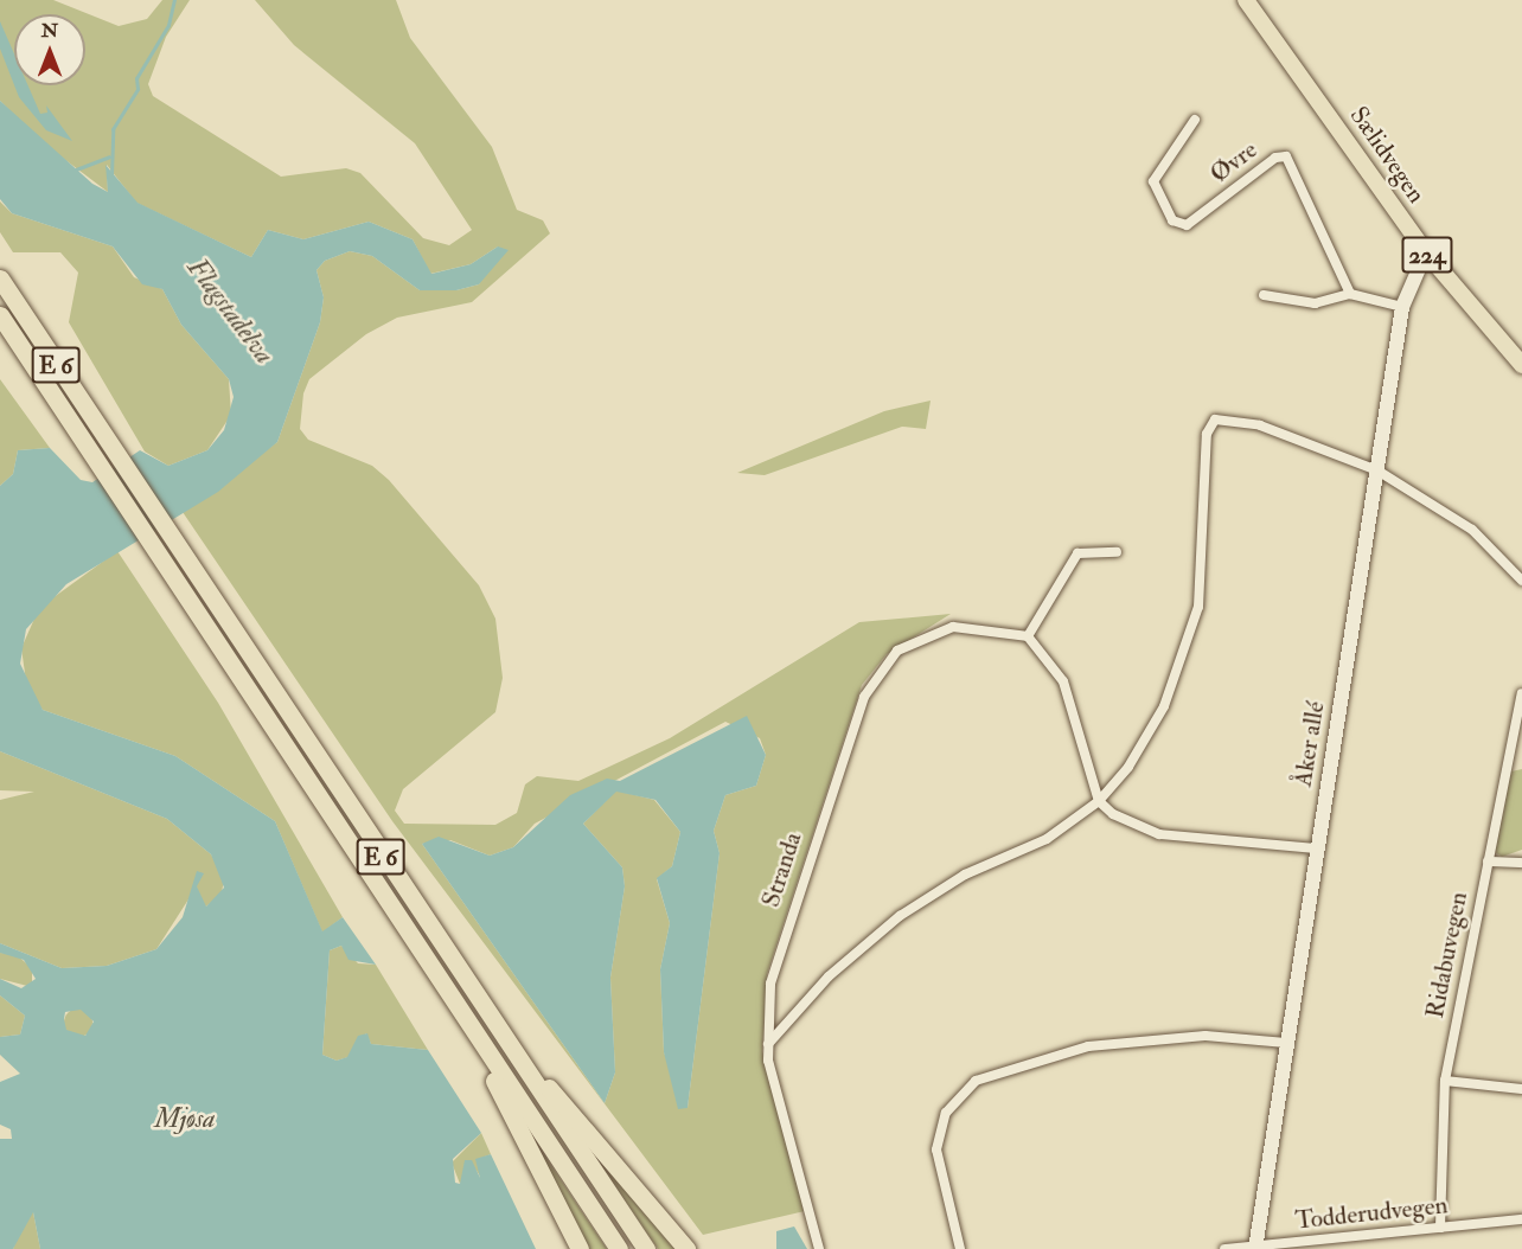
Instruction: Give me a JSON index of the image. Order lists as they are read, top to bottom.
{
  "streets": {
    "highway": ["E 6"],
    "main road": ["Sælidvegen", "224"],
    "street": [
      "Øvre",
      "Åker allé",
      "Stranda",
      "Ridabuvegen",
      "Todderudvegen"
    ]
  },
  "crossings": [
    ["Sælidvegen", "Åker allé"],
    ["Åker allé", "Todderudvegen"],
    ["Ridabuvegen", "Todderudvegen"]
  ],
  "water": ["Flagstadelva", "Mjøsa"],
  "north": "top"
}
